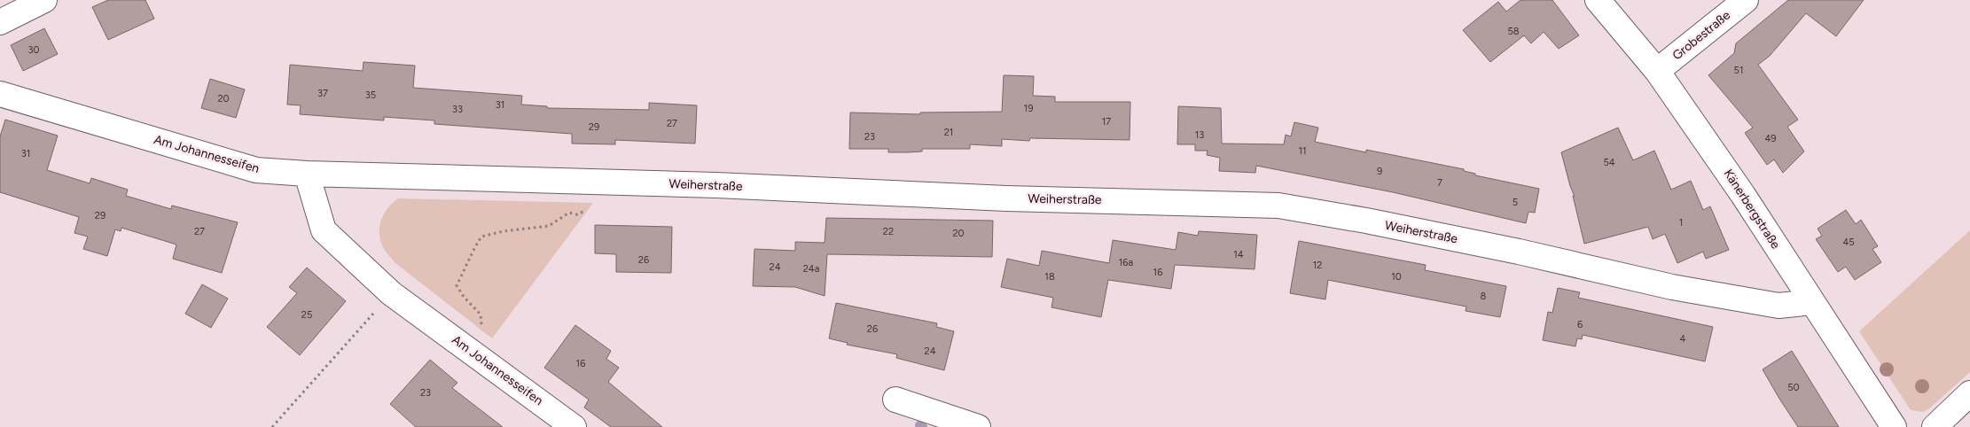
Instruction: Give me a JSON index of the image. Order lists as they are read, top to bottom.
{
  "streets": {
    "street": [
      "Grobestraße",
      "Am Johannesseifen",
      "Weiherstraße",
      "Känerbergstraße"
    ]
  },
  "crossings": [
    ["Grobestraße", "Känerbergstraße"],
    ["Am Johannesseifen", "Weiherstraße"],
    ["Weiherstraße", "Känerbergstraße"]
  ],
  "house_numbers": [
    "58",
    "30",
    "51",
    "37",
    "35",
    "20",
    "31",
    "19",
    "33",
    "17",
    "27",
    "29",
    "21",
    "13",
    "23",
    "49",
    "11",
    "31",
    "54",
    "9",
    "7",
    "5",
    "29",
    "1",
    "27",
    "22",
    "20",
    "45",
    "14",
    "26",
    "16a",
    "12",
    "24",
    "24a",
    "16",
    "18",
    "10",
    "8",
    "25",
    "6",
    "26",
    "4",
    "24",
    "16",
    "50",
    "23"
  ]
}
